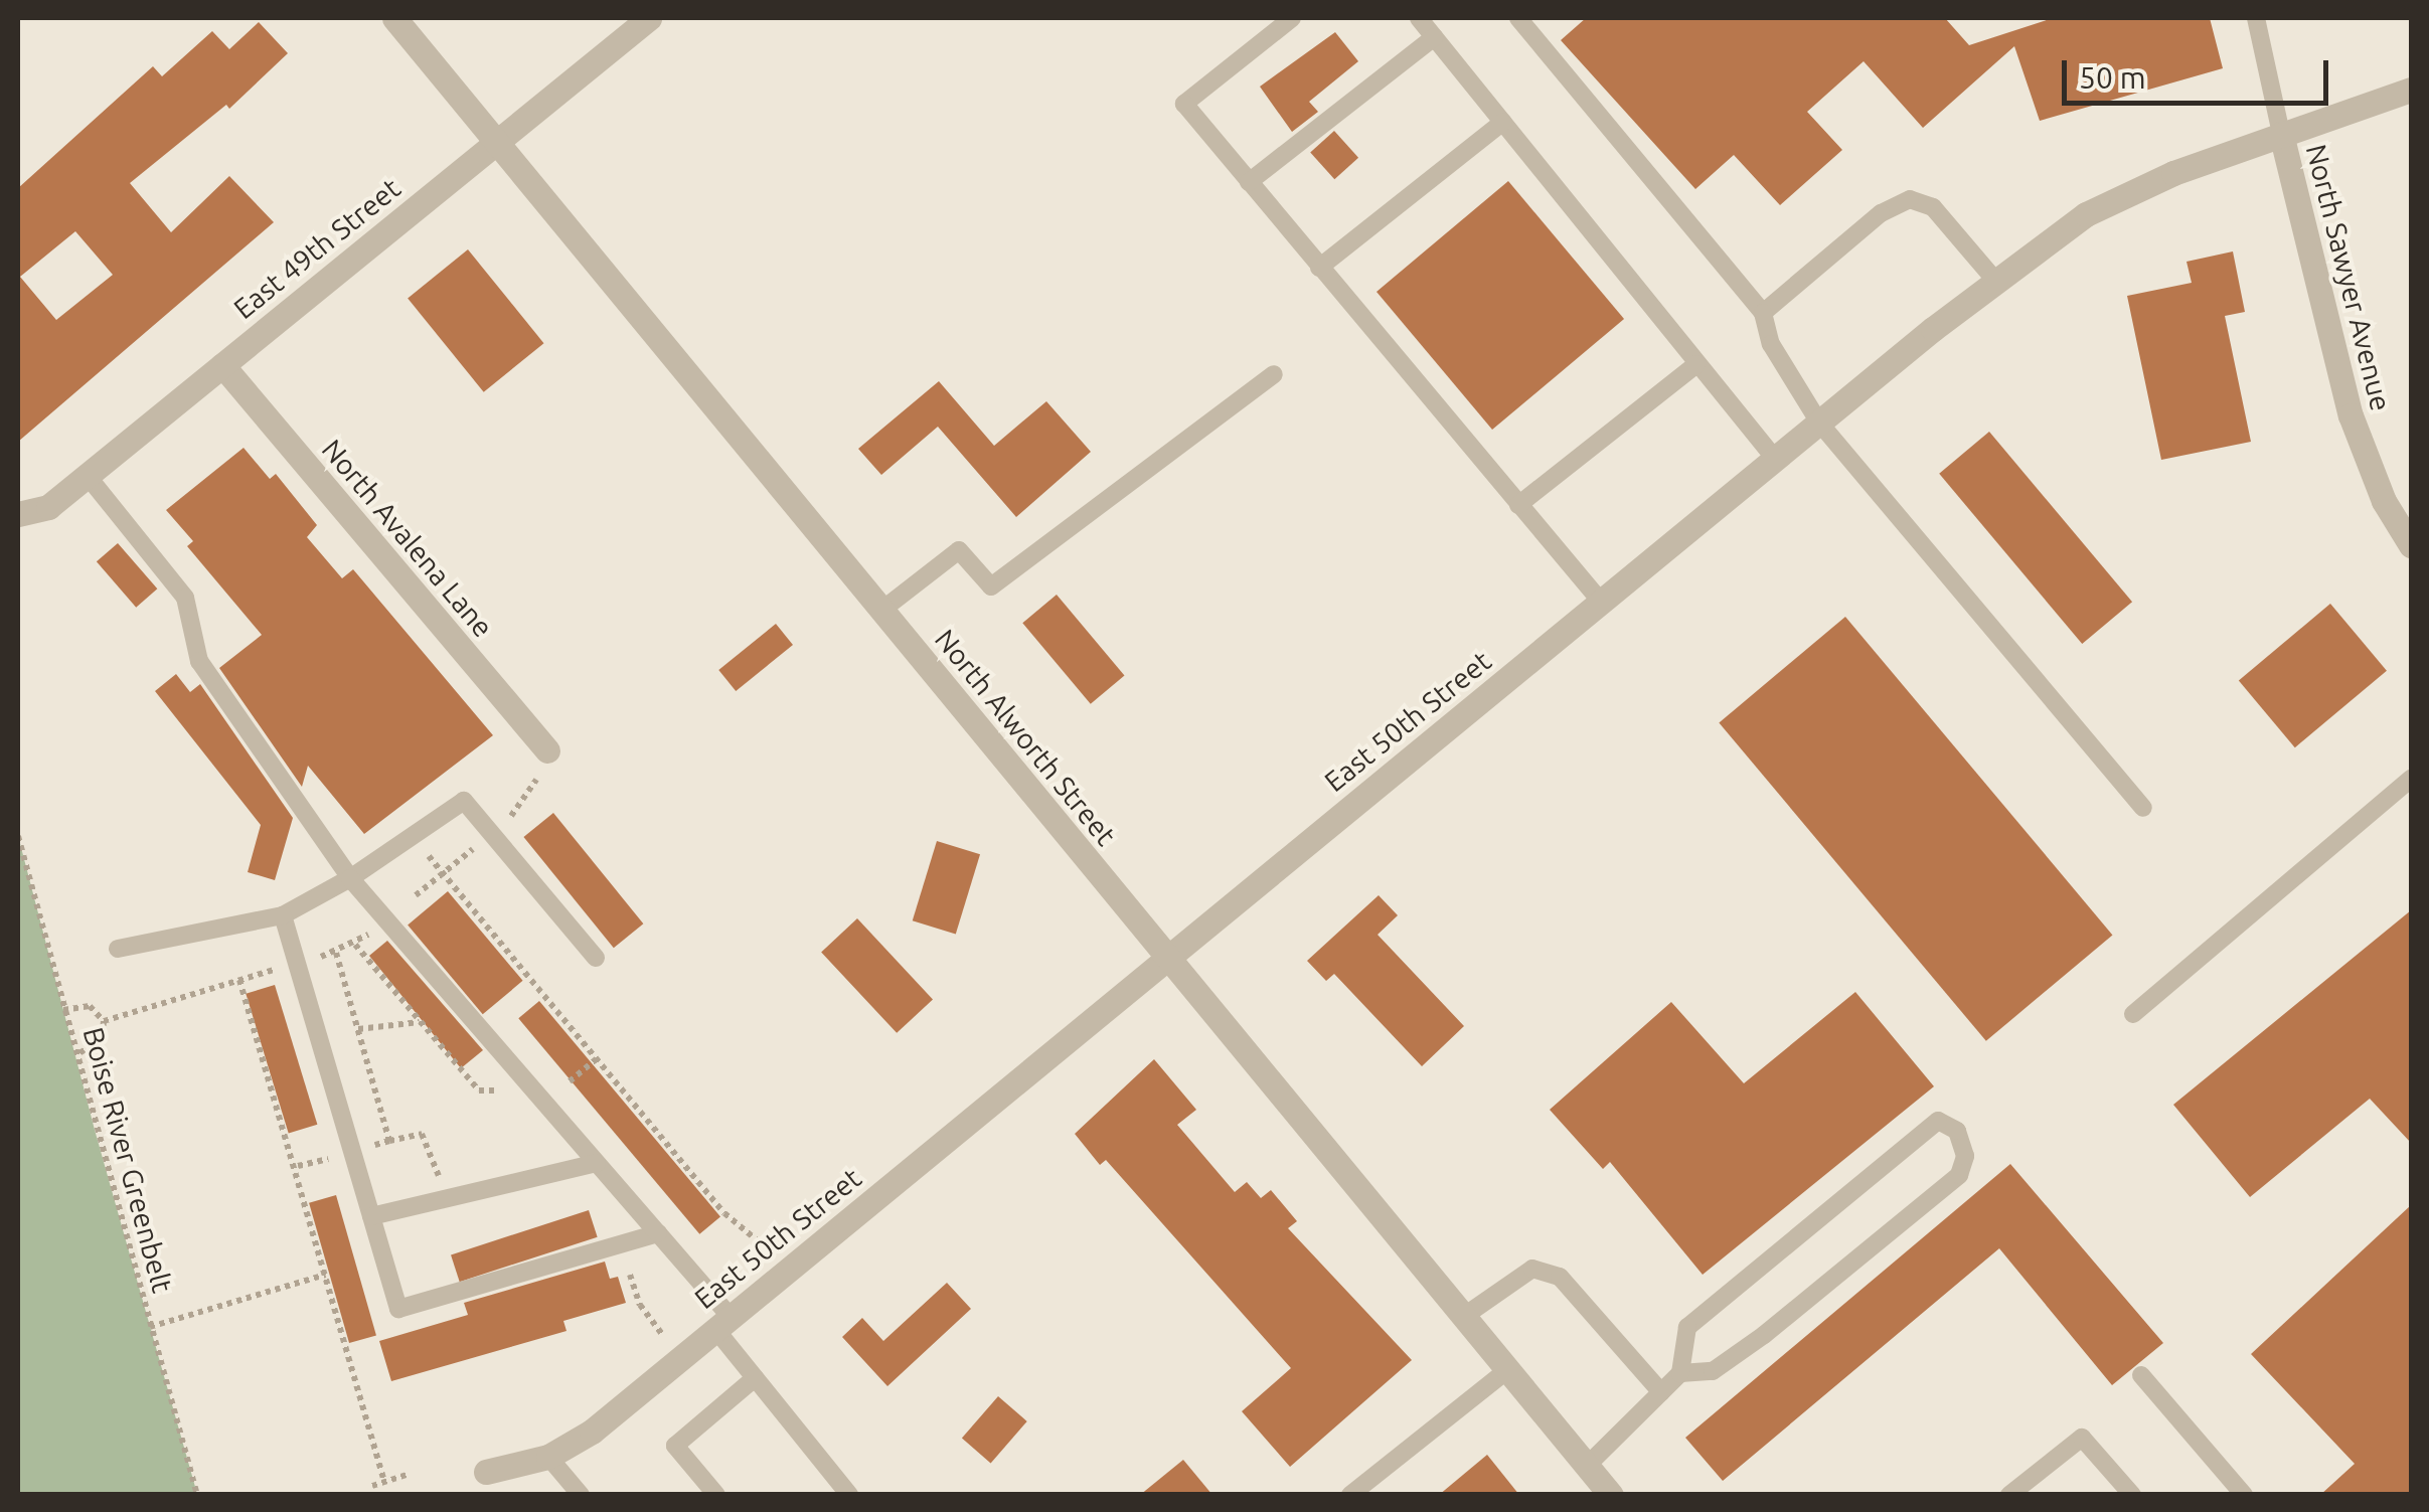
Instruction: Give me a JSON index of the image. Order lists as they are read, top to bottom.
{
  "streets": {
    "street": [
      "East 49th Street",
      "North Sawyer Avenue",
      "North Avalena Lane",
      "East 50th Street",
      "North Alworth Street"
    ],
    "path": ["Boise River Greenbelt"]
  },
  "crossings": [
    ["East 49th Street", "North Avalena Lane"],
    ["East 49th Street", "North Alworth Street"],
    ["North Sawyer Avenue", "East 50th Street"],
    ["East 50th Street", "North Alworth Street"]
  ],
  "scale_bar": "50 m"
}
